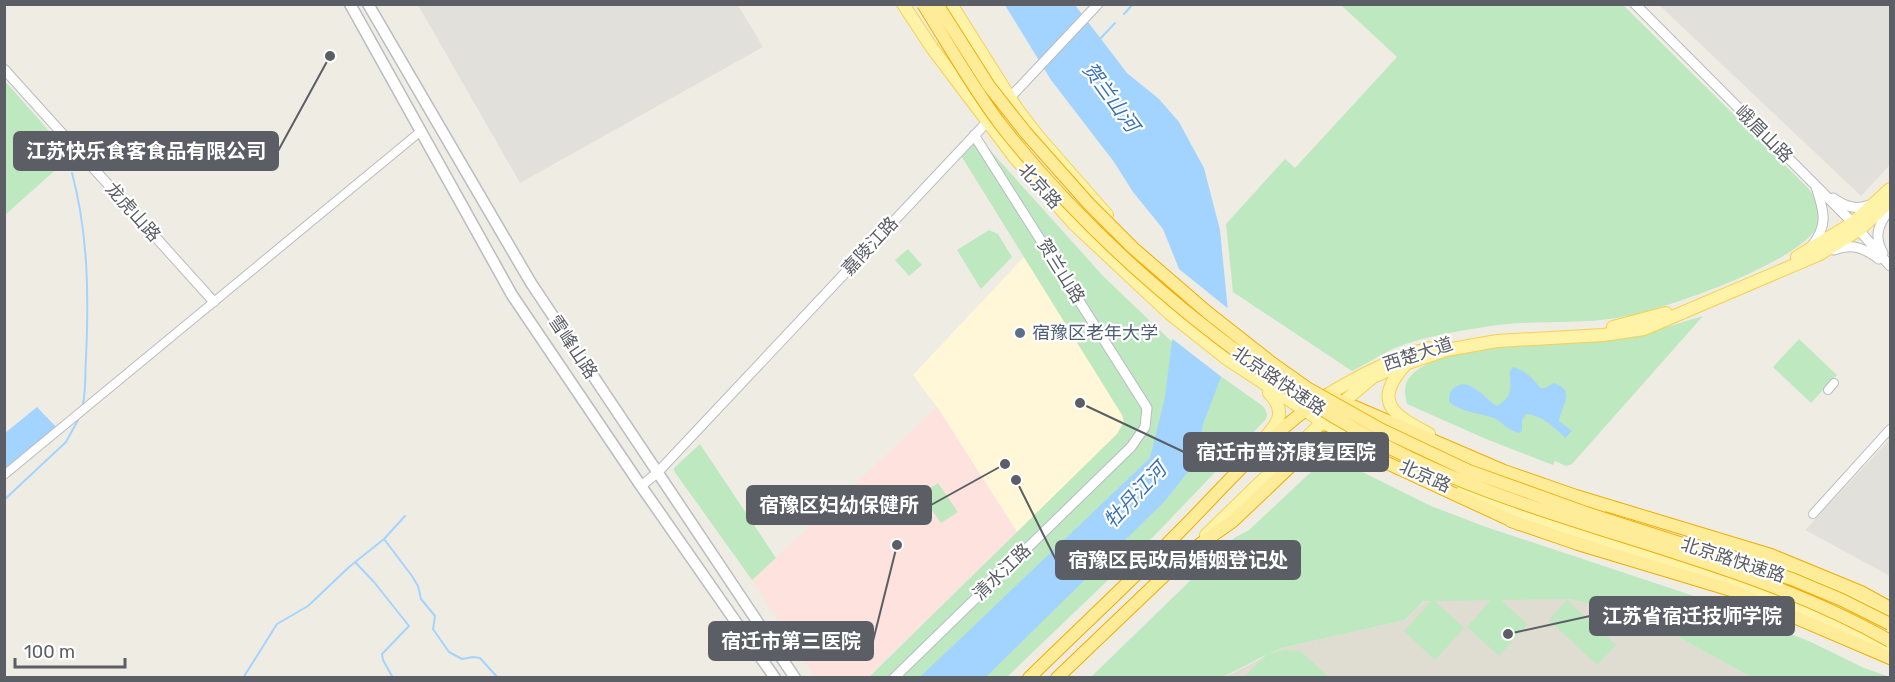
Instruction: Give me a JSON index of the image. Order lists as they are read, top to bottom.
{
  "streets": {
    "highway": ["西楚大道", "北京路快速路"],
    "main road": ["北京路", "雪峰山路"],
    "street": [
      "峨眉山路",
      "龙虎山路",
      "嘉陵江路",
      "贺兰山路",
      "清水江路"
    ]
  },
  "crossings": [
    ["峨眉山路", "西楚大道"],
    ["北京路", "嘉陵江路"],
    ["北京路", "西楚大道"],
    ["嘉陵江路", "贺兰山路"],
    ["嘉陵江路", "雪峰山路"],
    ["贺兰山路", "清水江路"]
  ],
  "water": ["贺兰山河", "牡丹江河"],
  "places": [
    "江苏快乐食客食品有限公司",
    "宿豫区老年大学",
    "宿迁市普济康复医院",
    "宿豫区妇幼保健所",
    "宿豫区民政局婚姻登记处",
    "宿迁市第三医院",
    "江苏省宿迁技师学院"
  ],
  "scale_bar": "100 m"
}
